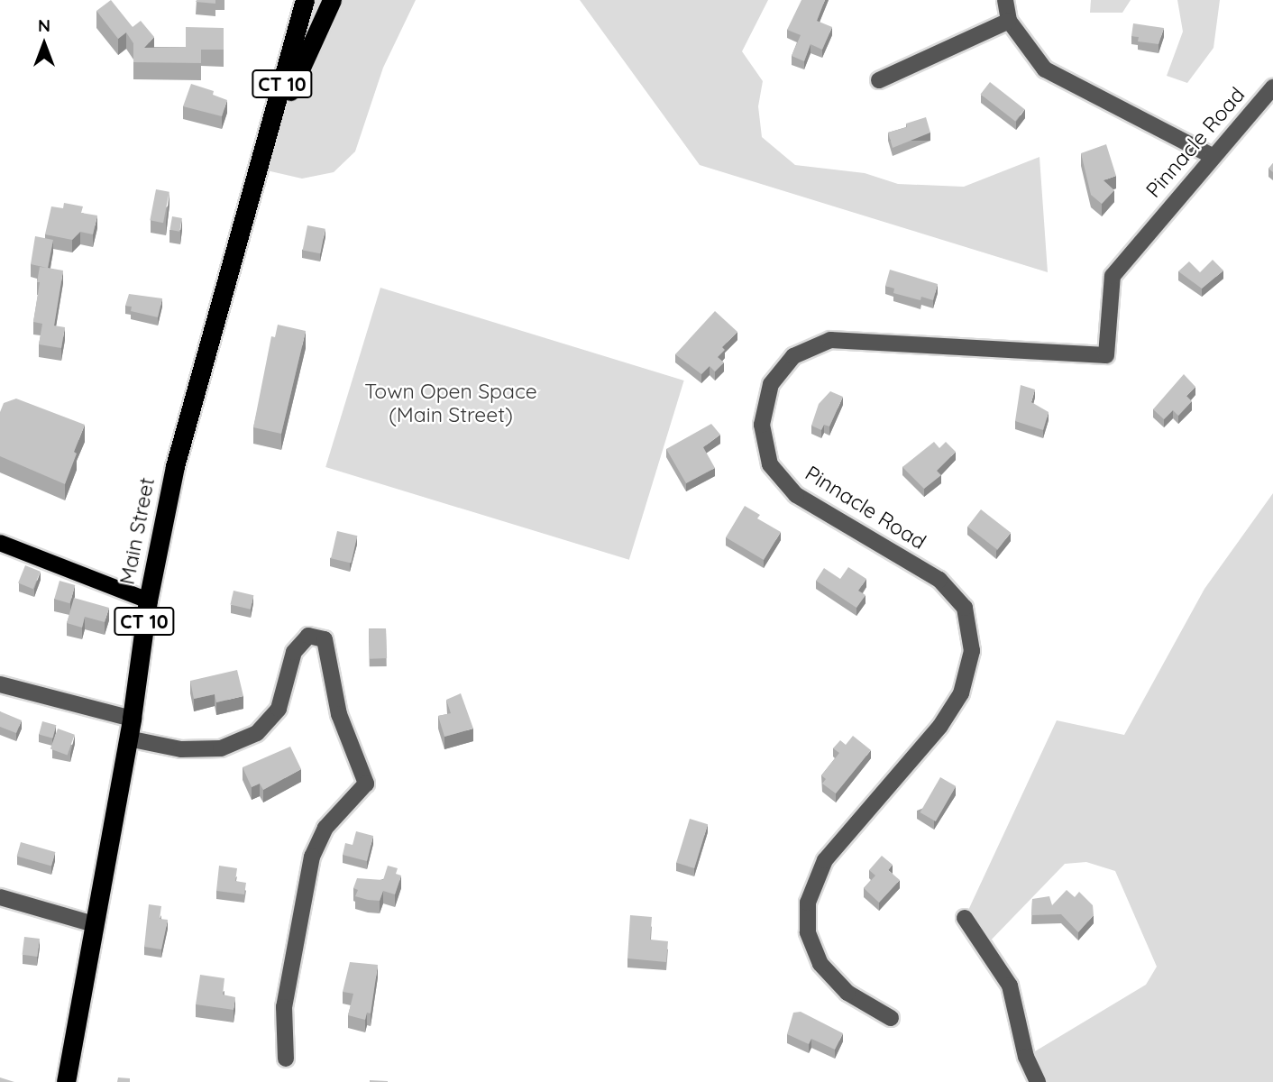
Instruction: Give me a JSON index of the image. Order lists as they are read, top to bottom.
{
  "streets": {
    "highway": ["CT 10", "Main Street"],
    "street": ["Pinnacle Road"]
  },
  "parks": ["Town Open Space (Main Street)"],
  "north": "top"
}
